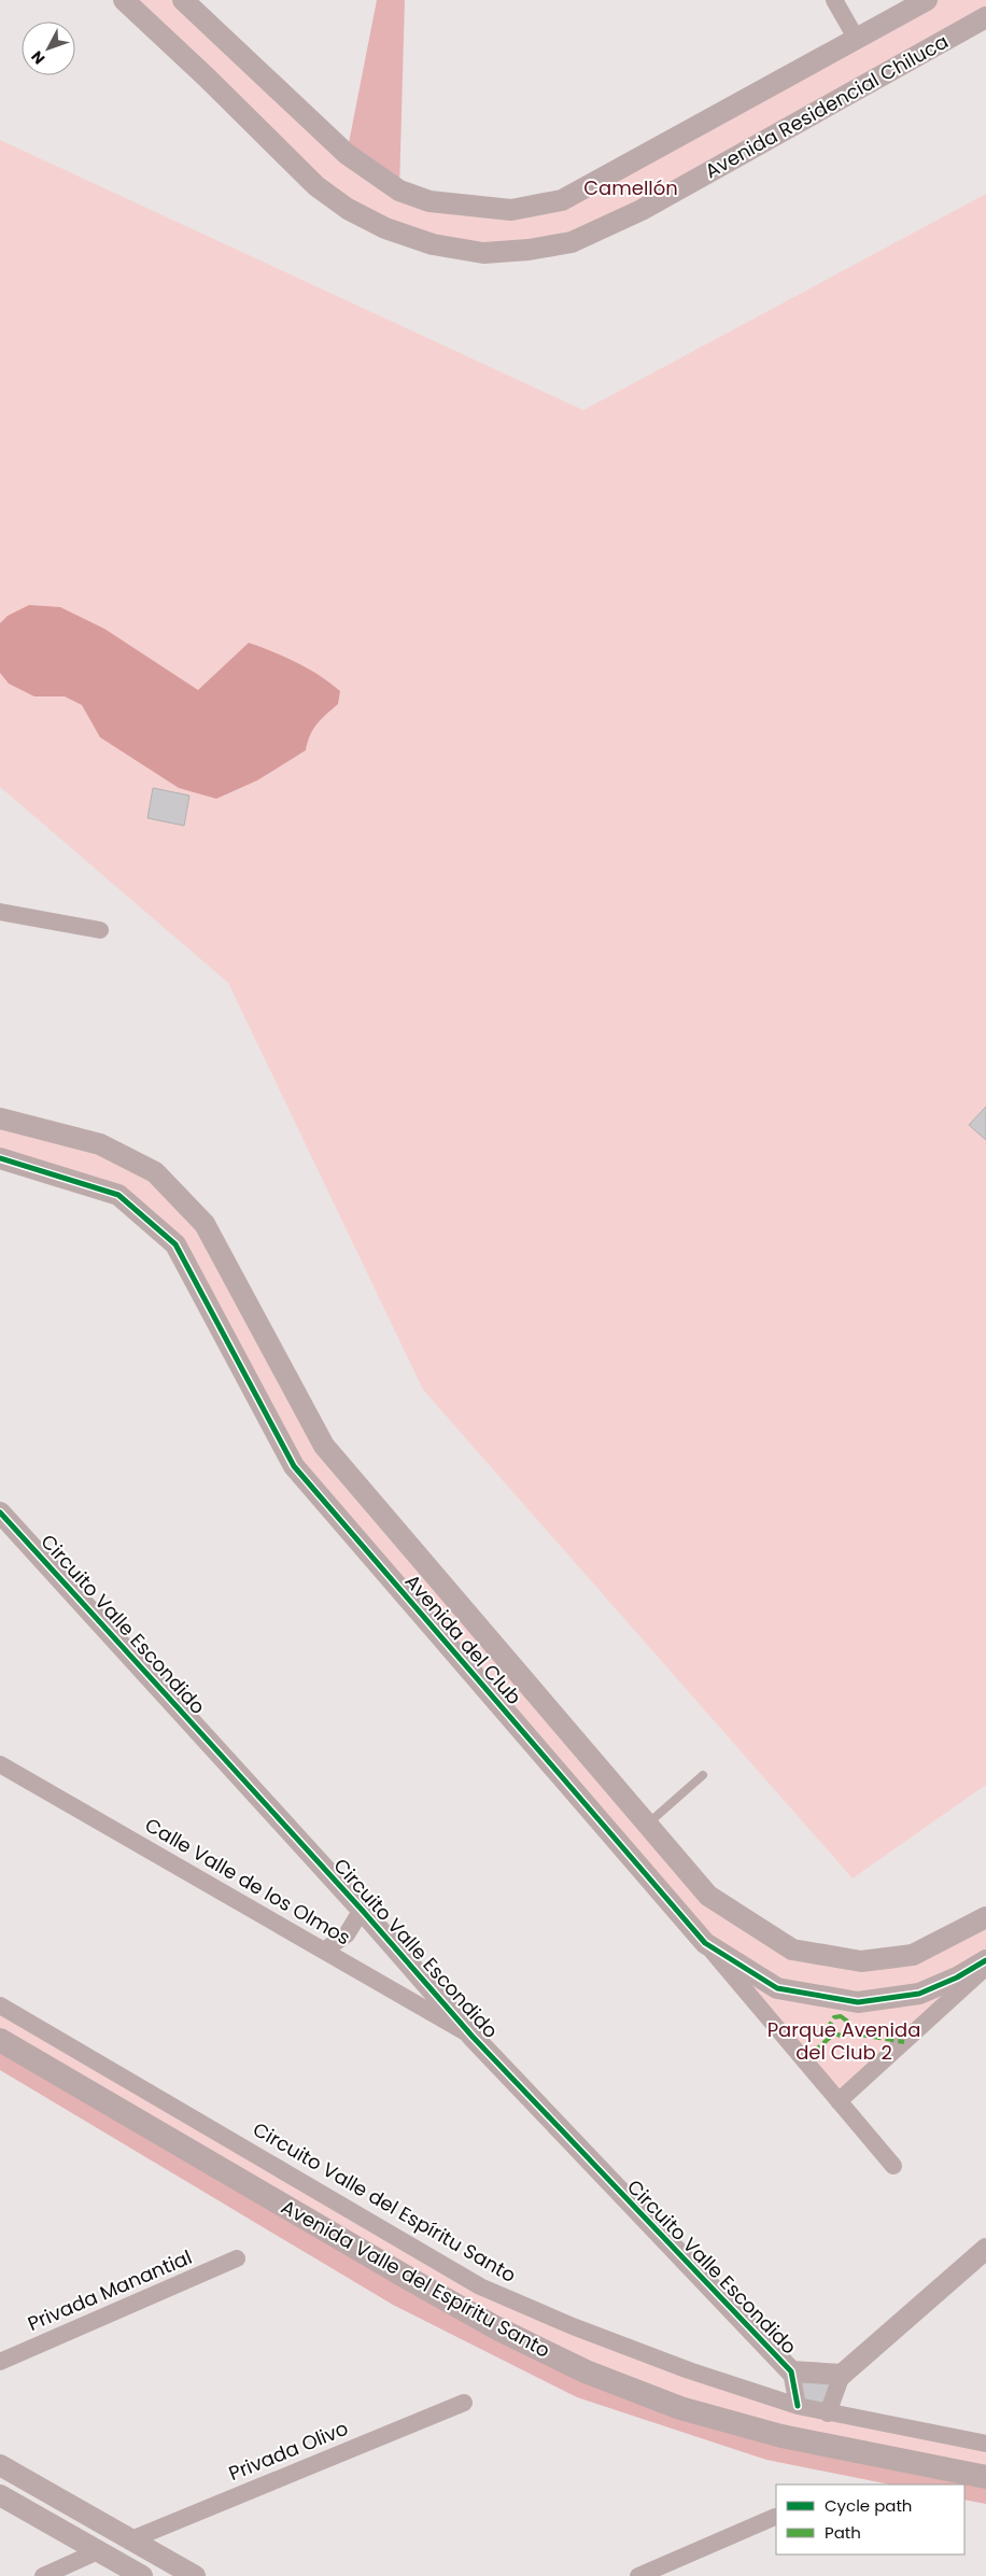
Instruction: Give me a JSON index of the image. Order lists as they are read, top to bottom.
{
  "streets": {
    "main road": ["Avenida Valle del Espíritu Santo"],
    "street": [
      "Avenida Residencial Chiluca",
      "Circuito Valle Escondido",
      "Avenida del Club",
      "Calle Valle de los Olmos",
      "Circuito Valle del Espíritu Santo",
      "Privada Manantial",
      "Privada Olivo"
    ]
  },
  "crossings": [
    ["Circuito Valle Escondido", "Calle Valle de los Olmos"],
    ["Circuito Valle Escondido", "Circuito Valle del Espíritu Santo"]
  ],
  "parks": ["Camellón", "Parque Avenida del Club 2"],
  "legend": ["Cycle path", "Path"],
  "north": "bottom left"
}
